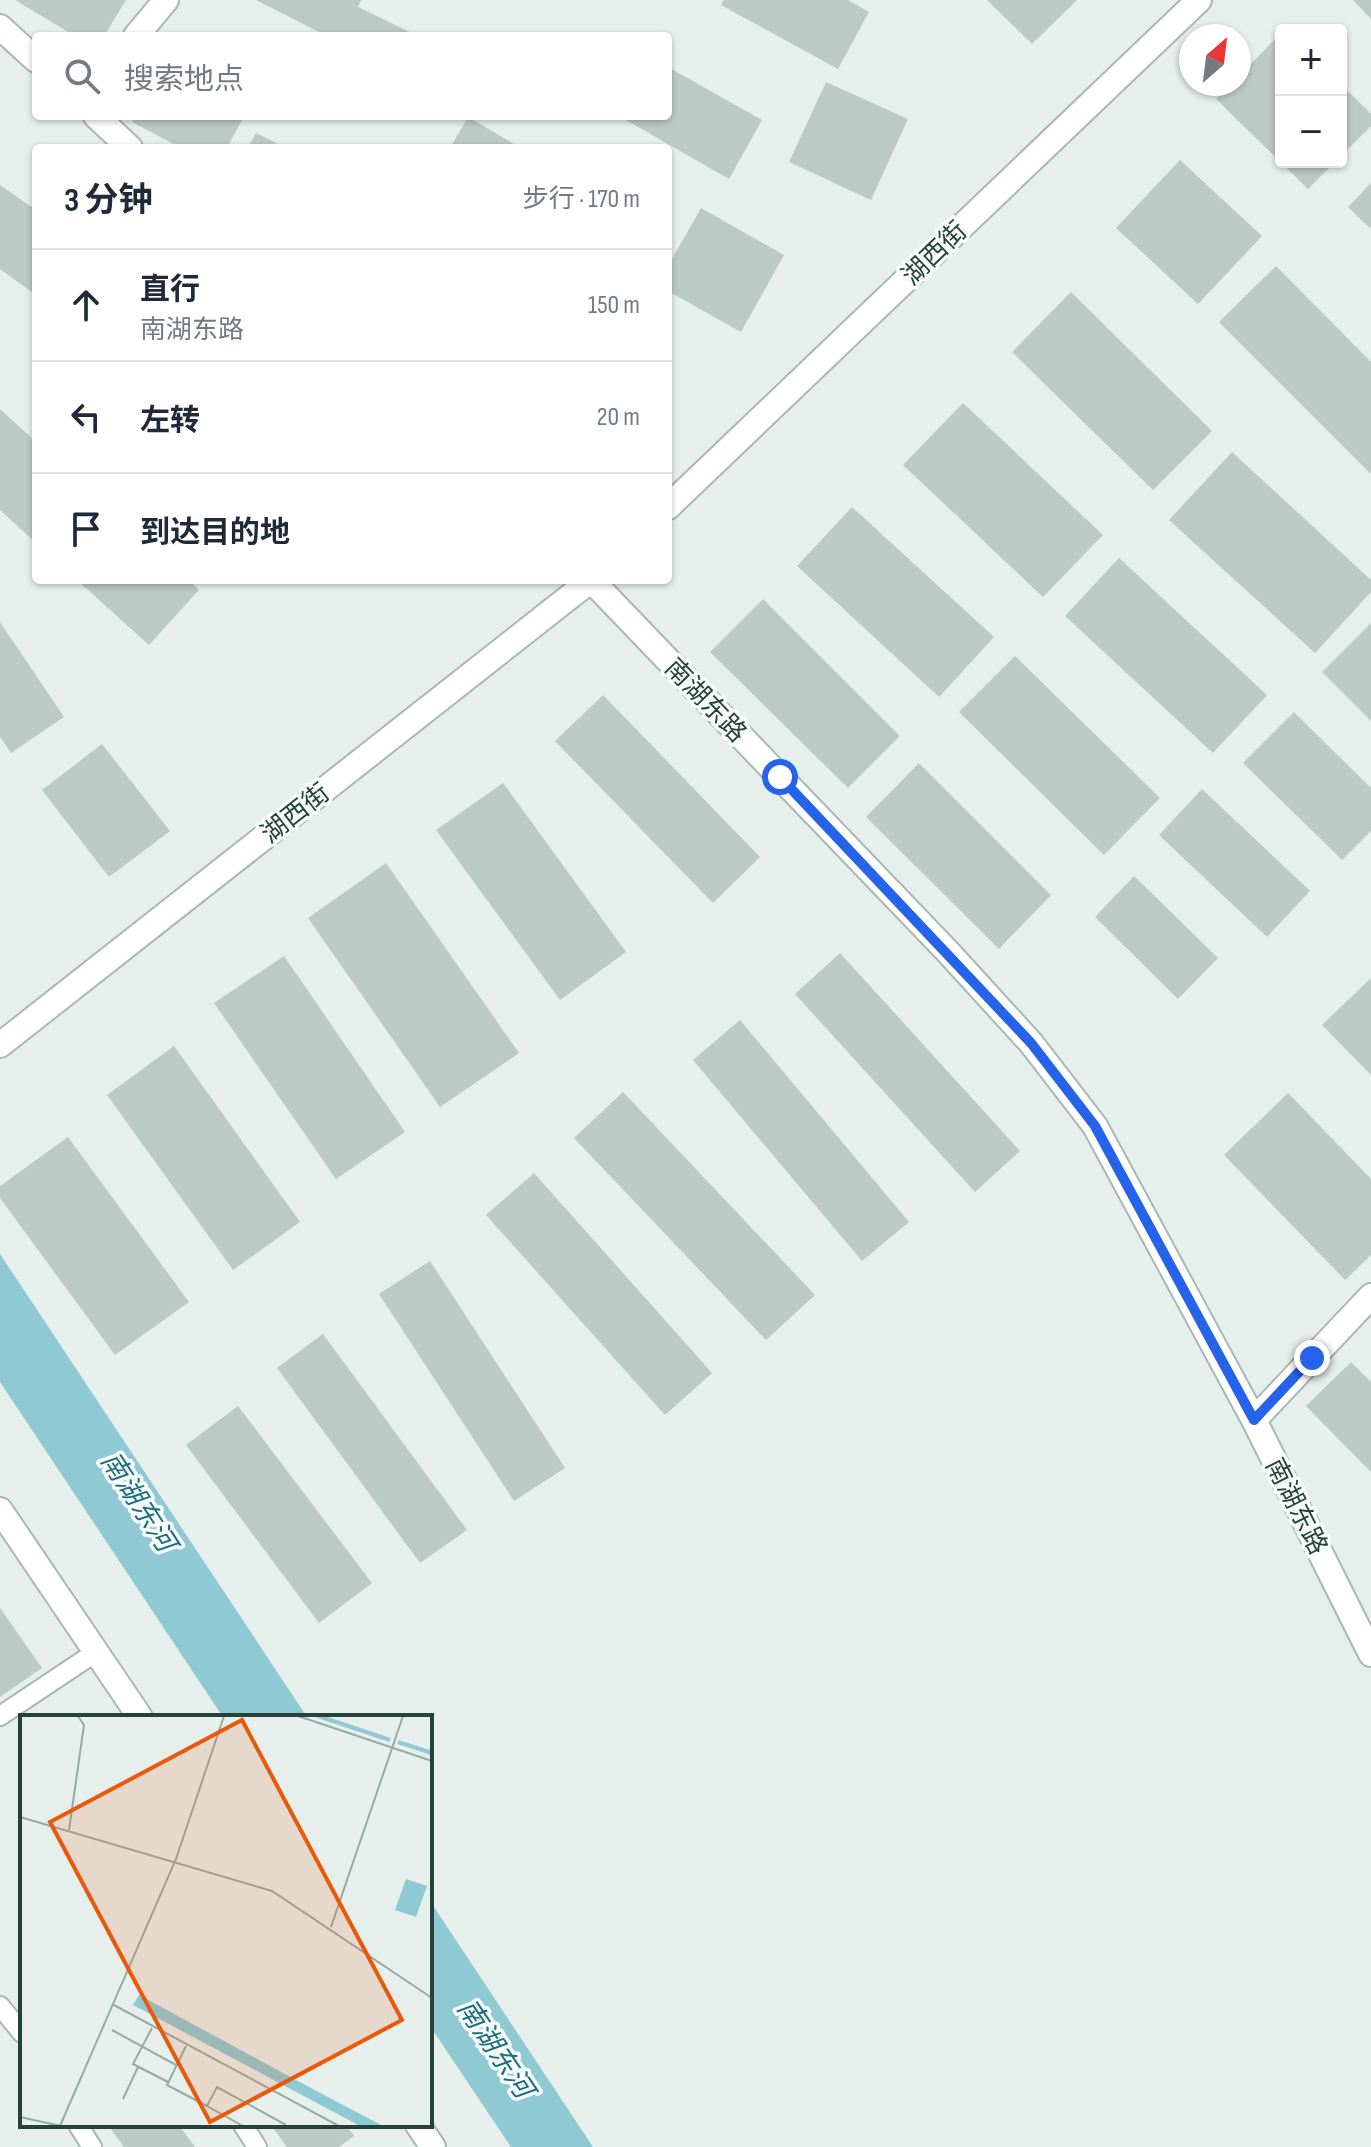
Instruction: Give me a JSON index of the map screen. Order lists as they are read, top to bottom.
{
  "streets": {
    "street": ["湖西街", "南湖东路"]
  },
  "water": ["南湖东河"],
  "north": "top right",
  "page": {
    "map_buttons": ["+", "−"],
    "search": "搜索地点",
    "heading": ["3 分钟", "步行 · 170 m"],
    "list": [
      ["直行", "南湖东路", "150 m"],
      ["左转", "20 m"],
      "到达目的地"
    ]
  }
}
